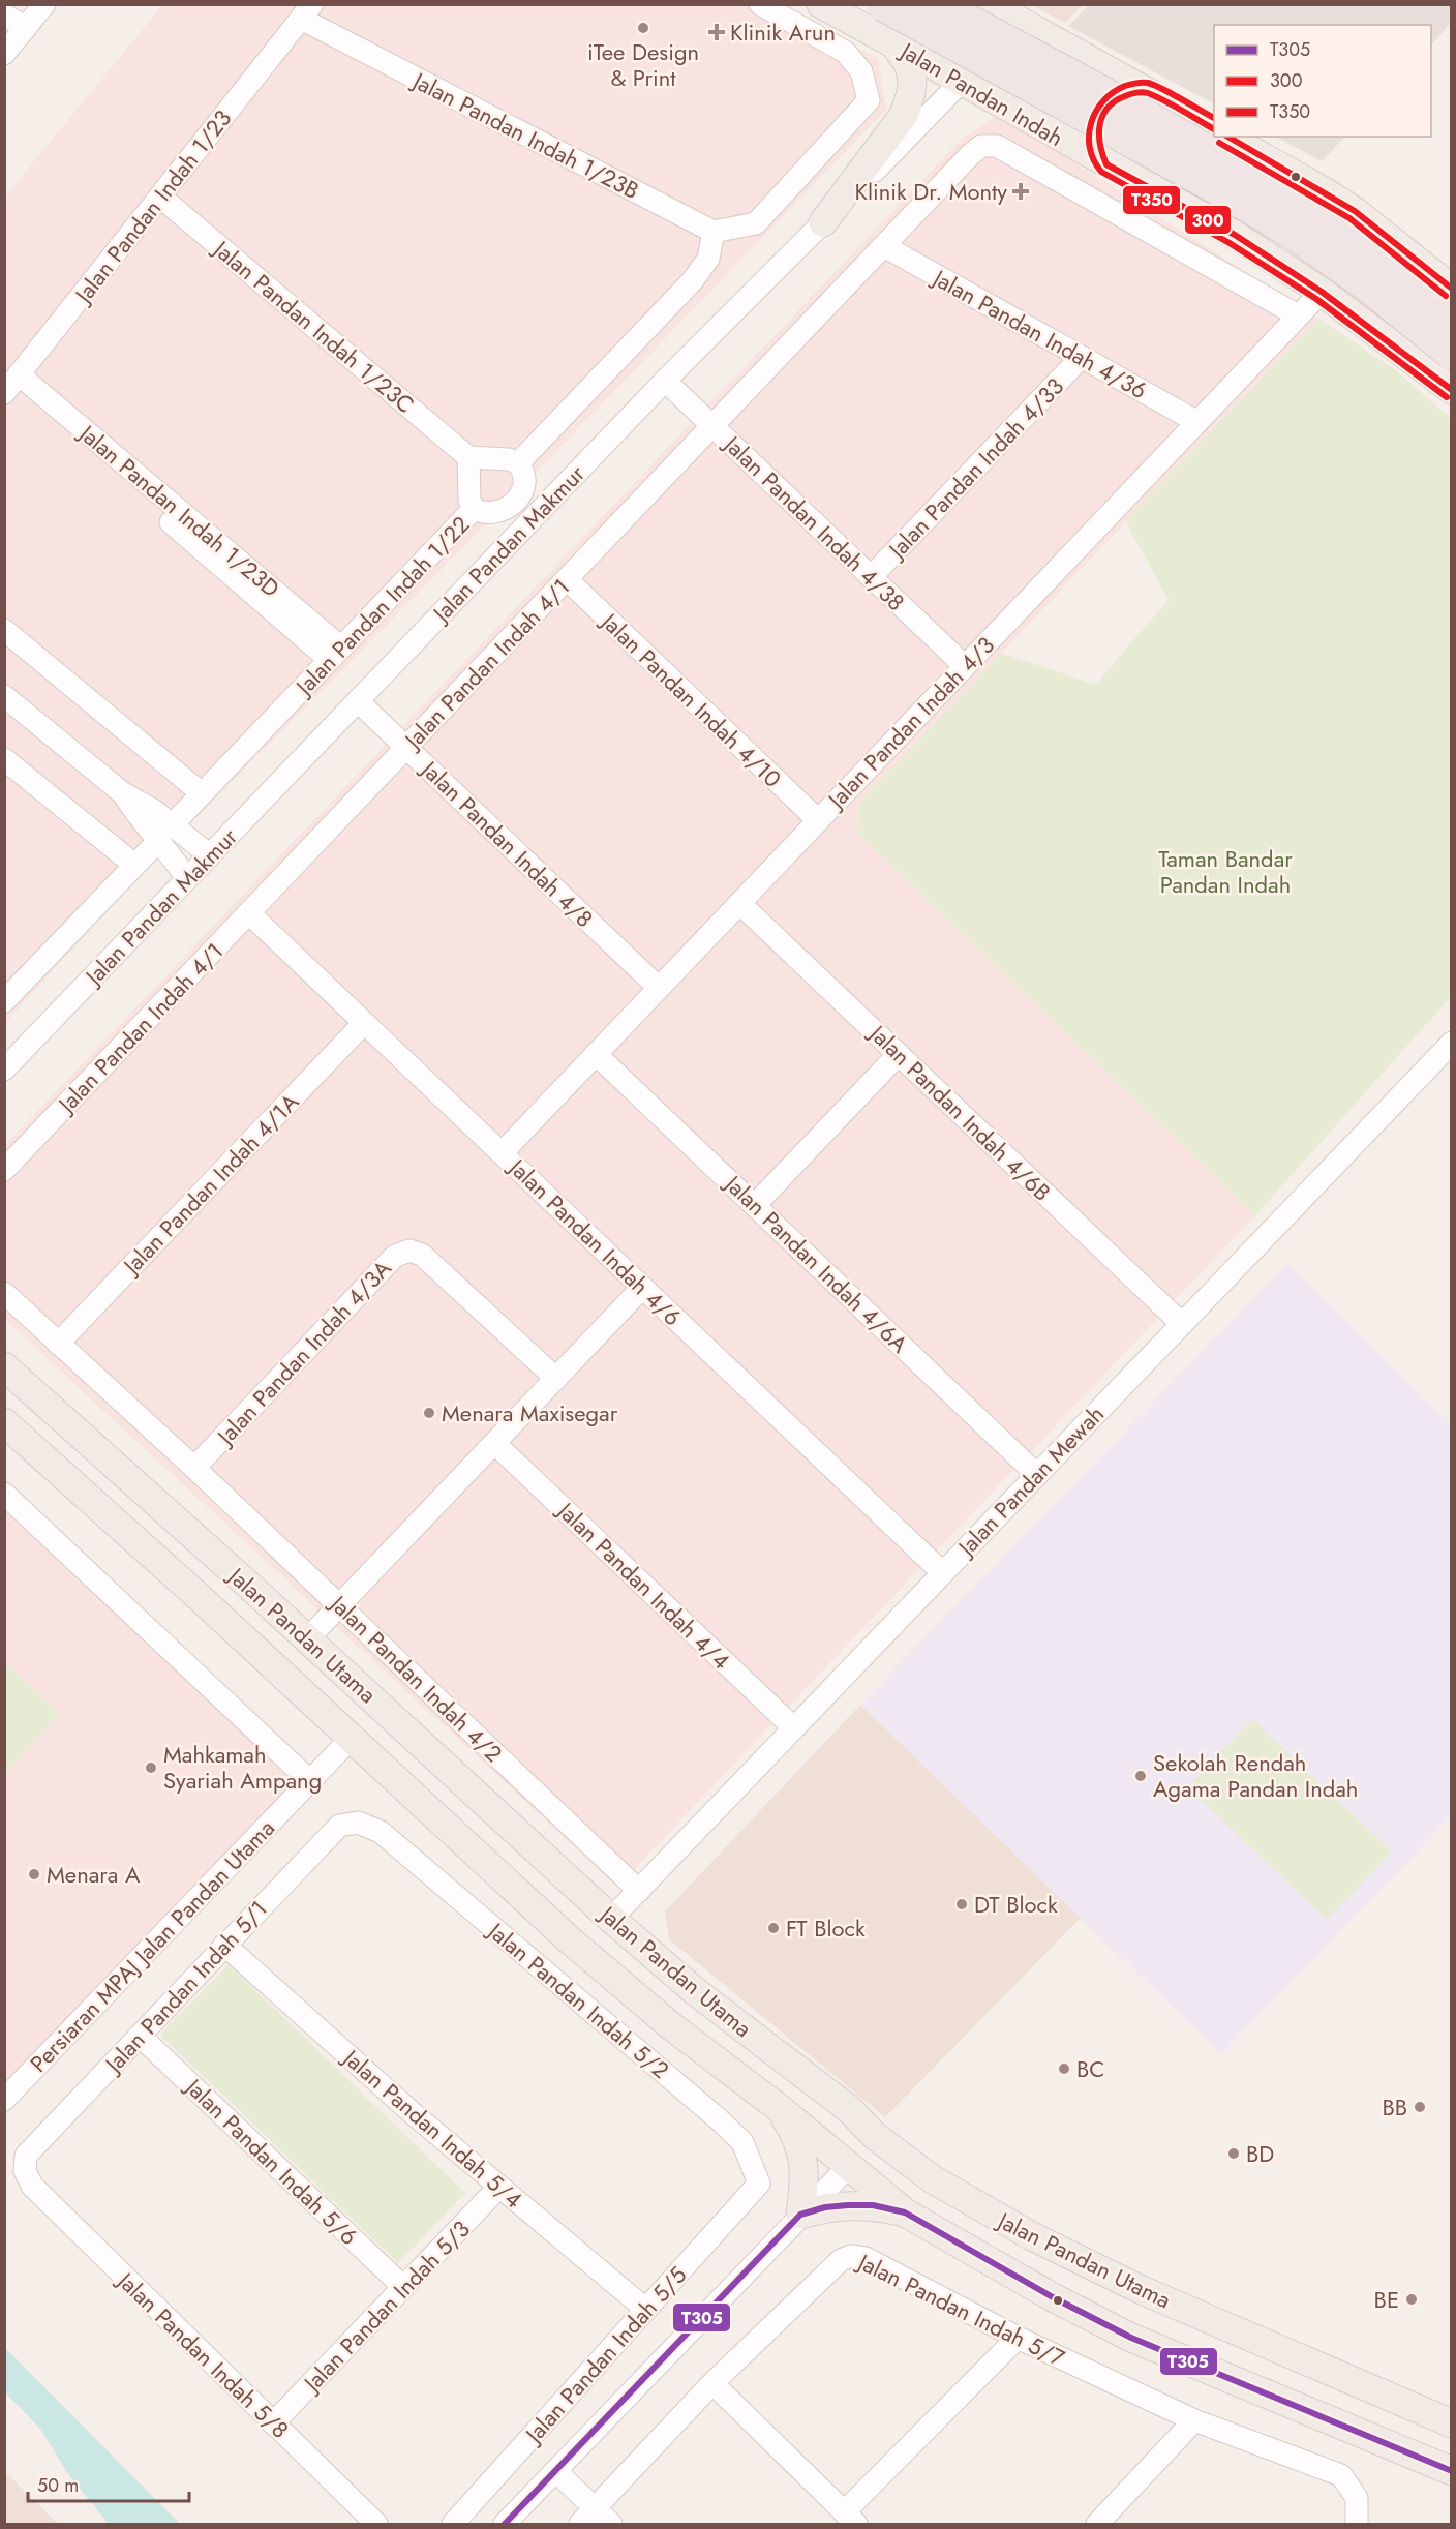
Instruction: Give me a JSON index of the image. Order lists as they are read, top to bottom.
{
  "streets": {
    "main road": ["Jalan Pandan Indah", "Jalan Pandan Utama"],
    "street": [
      "Jalan Pandan Indah 1/23B",
      "Jalan Pandan Indah 1/23",
      "Jalan Pandan Indah 1/23C",
      "Jalan Pandan Indah 4/36",
      "Jalan Pandan Indah 4/33",
      "Jalan Pandan Indah 1/23D",
      "Jalan Pandan Indah 4/38",
      "Jalan Pandan Makmur",
      "Jalan Pandan Indah 1/22",
      "Jalan Pandan Indah 4/1",
      "Jalan Pandan Indah 4/10",
      "Jalan Pandan Indah 4/3",
      "Jalan Pandan Indah 4/8",
      "Jalan Pandan Indah 4/6B",
      "Jalan Pandan Indah 4/1A",
      "Jalan Pandan Indah 4/6",
      "Jalan Pandan Indah 4/6A",
      "Jalan Pandan Indah 4/3A",
      "Jalan Pandan Mewah",
      "Jalan Pandan Indah 4/4",
      "Jalan Pandan Indah 4/2",
      "Persiaran MPAJ Jalan Pandan Utama",
      "Jalan Pandan Indah 5/1",
      "Jalan Pandan Indah 5/2",
      "Jalan Pandan Indah 5/4",
      "Jalan Pandan Indah 5/6",
      "Jalan Pandan Indah 5/3",
      "Jalan Pandan Indah 5/7",
      "Jalan Pandan Indah 5/5",
      "Jalan Pandan Indah 5/8"
    ]
  },
  "crossings": [
    ["Jalan Pandan Indah", "Jalan Pandan Makmur"],
    ["Jalan Pandan Indah", "Jalan Pandan Indah 4/3"],
    ["Jalan Pandan Indah 1/23B", "Jalan Pandan Indah 1/23"],
    ["Jalan Pandan Indah 1/23", "Jalan Pandan Indah 1/23C"],
    ["Jalan Pandan Indah 1/23", "Jalan Pandan Indah 1/23D"],
    ["Jalan Pandan Indah 1/23C", "Jalan Pandan Indah 1/22"],
    ["Jalan Pandan Indah 4/36", "Jalan Pandan Indah 4/33"],
    ["Jalan Pandan Indah 4/36", "Jalan Pandan Indah 4/1"],
    ["Jalan Pandan Indah 4/36", "Jalan Pandan Indah 4/3"],
    ["Jalan Pandan Indah 4/33", "Jalan Pandan Indah 4/38"],
    ["Jalan Pandan Indah 1/23D", "Jalan Pandan Indah 1/22"],
    ["Jalan Pandan Indah 4/38", "Jalan Pandan Makmur"],
    ["Jalan Pandan Indah 4/38", "Jalan Pandan Indah 4/1"],
    ["Jalan Pandan Indah 4/38", "Jalan Pandan Indah 4/3"],
    ["Jalan Pandan Makmur", "Jalan Pandan Indah 4/8"],
    ["Jalan Pandan Indah 4/1", "Jalan Pandan Indah 4/10"],
    ["Jalan Pandan Indah 4/1", "Jalan Pandan Indah 4/3"],
    ["Jalan Pandan Indah 4/1", "Jalan Pandan Indah 4/8"],
    ["Jalan Pandan Indah 4/1", "Jalan Pandan Indah 4/6"],
    ["Jalan Pandan Indah 4/10", "Jalan Pandan Indah 4/3"],
    ["Jalan Pandan Indah 4/3", "Jalan Pandan Indah 4/8"],
    ["Jalan Pandan Indah 4/3", "Jalan Pandan Indah 4/6B"],
    ["Jalan Pandan Indah 4/3", "Jalan Pandan Indah 4/6"],
    ["Jalan Pandan Indah 4/3", "Jalan Pandan Indah 4/6A"],
    ["Jalan Pandan Indah 4/6B", "Jalan Pandan Mewah"],
    ["Jalan Pandan Indah 4/1A", "Jalan Pandan Indah 4/6"],
    ["Jalan Pandan Indah 4/6", "Jalan Pandan Mewah"],
    ["Jalan Pandan Indah 4/6A", "Jalan Pandan Mewah"],
    ["Jalan Pandan Indah 4/3A", "Jalan Pandan Indah 4/2"],
    ["Jalan Pandan Mewah", "Jalan Pandan Indah 4/4"],
    ["Jalan Pandan Mewah", "Jalan Pandan Utama"],
    ["Jalan Pandan Mewah", "Jalan Pandan Indah 4/2"],
    ["Jalan Pandan Utama", "Persiaran MPAJ Jalan Pandan Utama"],
    ["Jalan Pandan Indah 5/1", "Jalan Pandan Indah 5/2"],
    ["Jalan Pandan Indah 5/1", "Jalan Pandan Indah 5/4"],
    ["Jalan Pandan Indah 5/1", "Jalan Pandan Indah 5/6"],
    ["Jalan Pandan Indah 5/1", "Jalan Pandan Indah 5/8"],
    ["Jalan Pandan Indah 5/2", "Jalan Pandan Indah 5/5"],
    ["Jalan Pandan Indah 5/4", "Jalan Pandan Indah 5/3"],
    ["Jalan Pandan Indah 5/4", "Jalan Pandan Indah 5/5"],
    ["Jalan Pandan Indah 5/6", "Jalan Pandan Indah 5/3"],
    ["Jalan Pandan Indah 5/3", "Jalan Pandan Indah 5/8"]
  ],
  "parks": ["Taman Bandar Pandan Indah"],
  "places": {
    "other": [
      "iTee Design & Print",
      "Menara Maxisegar",
      "Mahkamah Syariah Ampang",
      "Sekolah Rendah Agama Pandan Indah",
      "Menara A",
      "DT Block",
      "FT Block",
      "BC",
      "BB",
      "BD",
      "BE"
    ],
    "health": ["Klinik Arun", "Klinik Dr. Monty"]
  },
  "lines": ["transit line T350", "transit line 300", "transit line T305"],
  "legend": ["T305", "300", "T350"],
  "scale_bar": "50 m"
}
